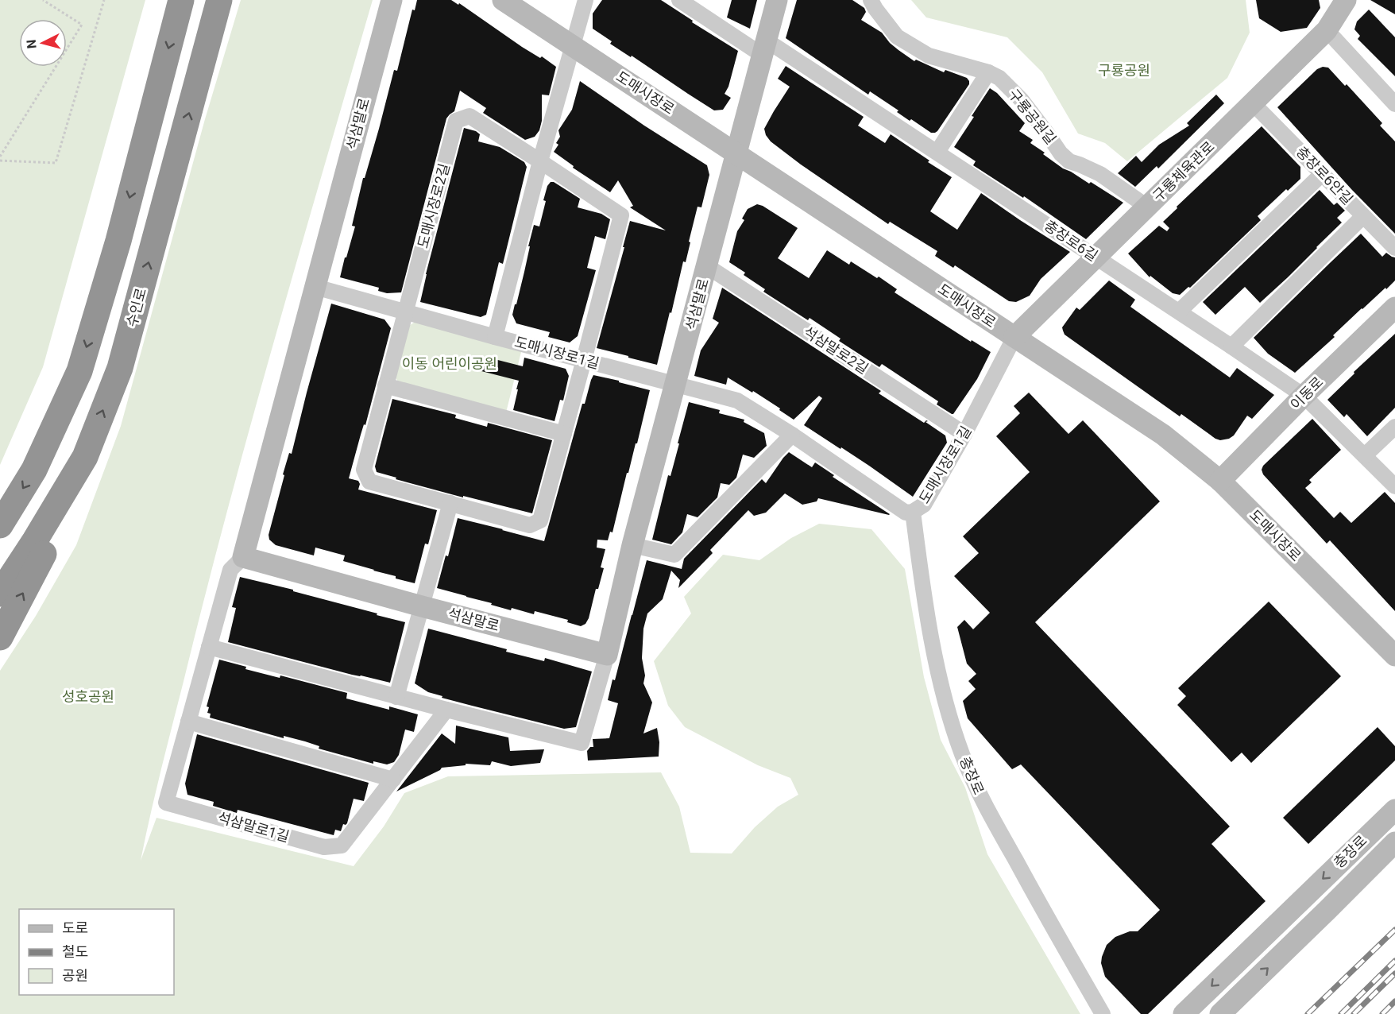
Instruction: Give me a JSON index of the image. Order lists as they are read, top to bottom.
{
  "streets": {
    "highway": ["수인로"],
    "street": [
      "도매시장로",
      "구룡공원길",
      "석삼말로",
      "구룡체육관로",
      "충장로6안길",
      "도매시장로2길",
      "충장로6길",
      "석삼말로2길",
      "도매시장로1길",
      "이동로",
      "충장로",
      "석삼말로1길"
    ]
  },
  "crossings": [
    ["도매시장로", "석삼말로"],
    ["도매시장로", "구룡체육관로"],
    ["도매시장로", "도매시장로1길"],
    ["도매시장로", "이동로"],
    ["구룡공원길", "구룡체육관로"],
    ["석삼말로", "충장로6길"],
    ["석삼말로", "석삼말로2길"],
    ["석삼말로", "도매시장로1길"],
    ["석삼말로", "석삼말로1길"],
    ["구룡체육관로", "충장로6안길"],
    ["구룡체육관로", "충장로6길"],
    ["구룡체육관로", "도매시장로1길"],
    ["도매시장로2길", "도매시장로1길"],
    ["충장로6길", "이동로"],
    ["석삼말로2길", "도매시장로1길"],
    ["도매시장로1길", "충장로"]
  ],
  "parks": ["구룡공원", "이동 어린이공원", "성호공원"],
  "legend": ["도로", "철도", "공원"],
  "north": "left"
}
